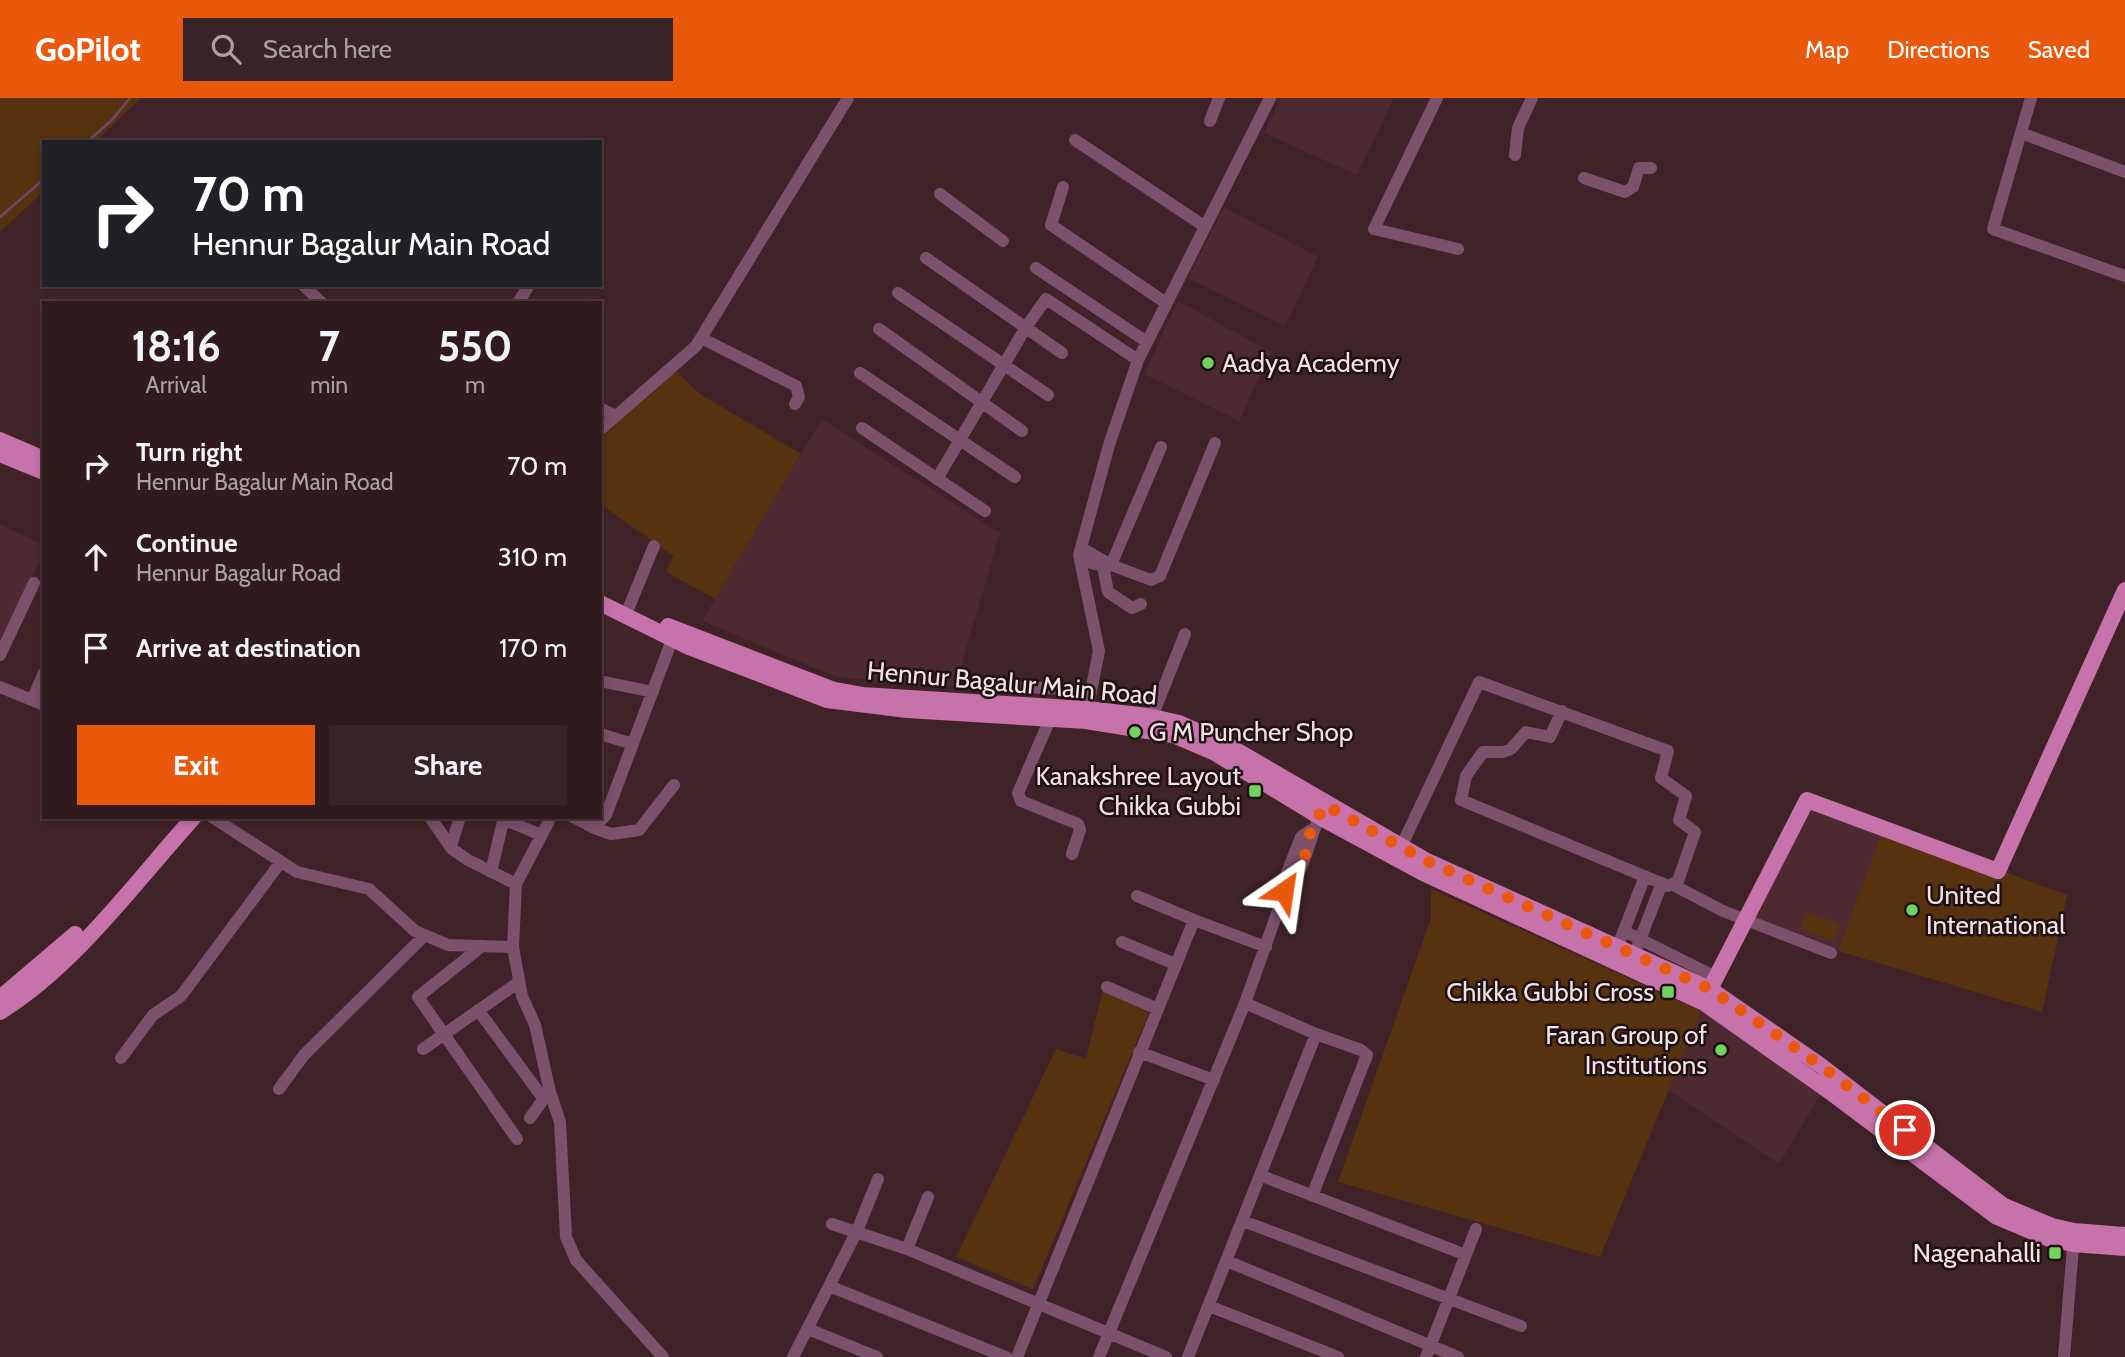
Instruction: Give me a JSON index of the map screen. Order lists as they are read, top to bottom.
{
  "streets": {
    "main road": ["Hennur Bagalur Main Road"]
  },
  "places": {
    "other": [
      "Aadya Academy",
      "G M Puncher Shop",
      "United International",
      "Faran Group of Institutions"
    ],
    "transit": ["Kanakshree Layout Chikka Gubbi", "Chikka Gubbi Cross", "Nagenahalli"]
  },
  "page": {
    "header": "GoPilot",
    "search": "Search here",
    "nav": ["Map", "Directions", "Saved"],
    "turn": ["70 m", "Hennur Bagalur Main Road"],
    "eta": [
      "18:16",
      "Arrival",
      "7",
      "min",
      "550",
      "m"
    ],
    "list": [
      {
        "name": "Turn right",
        "note": "Hennur Bagalur Main Road",
        "value": "70 m"
      },
      {
        "name": "Continue",
        "note": "Hennur Bagalur Road",
        "value": "310 m"
      },
      {
        "name": "Arrive at destination",
        "value": "170 m"
      }
    ],
    "buttons": ["Exit", "Share"]
  }
}
